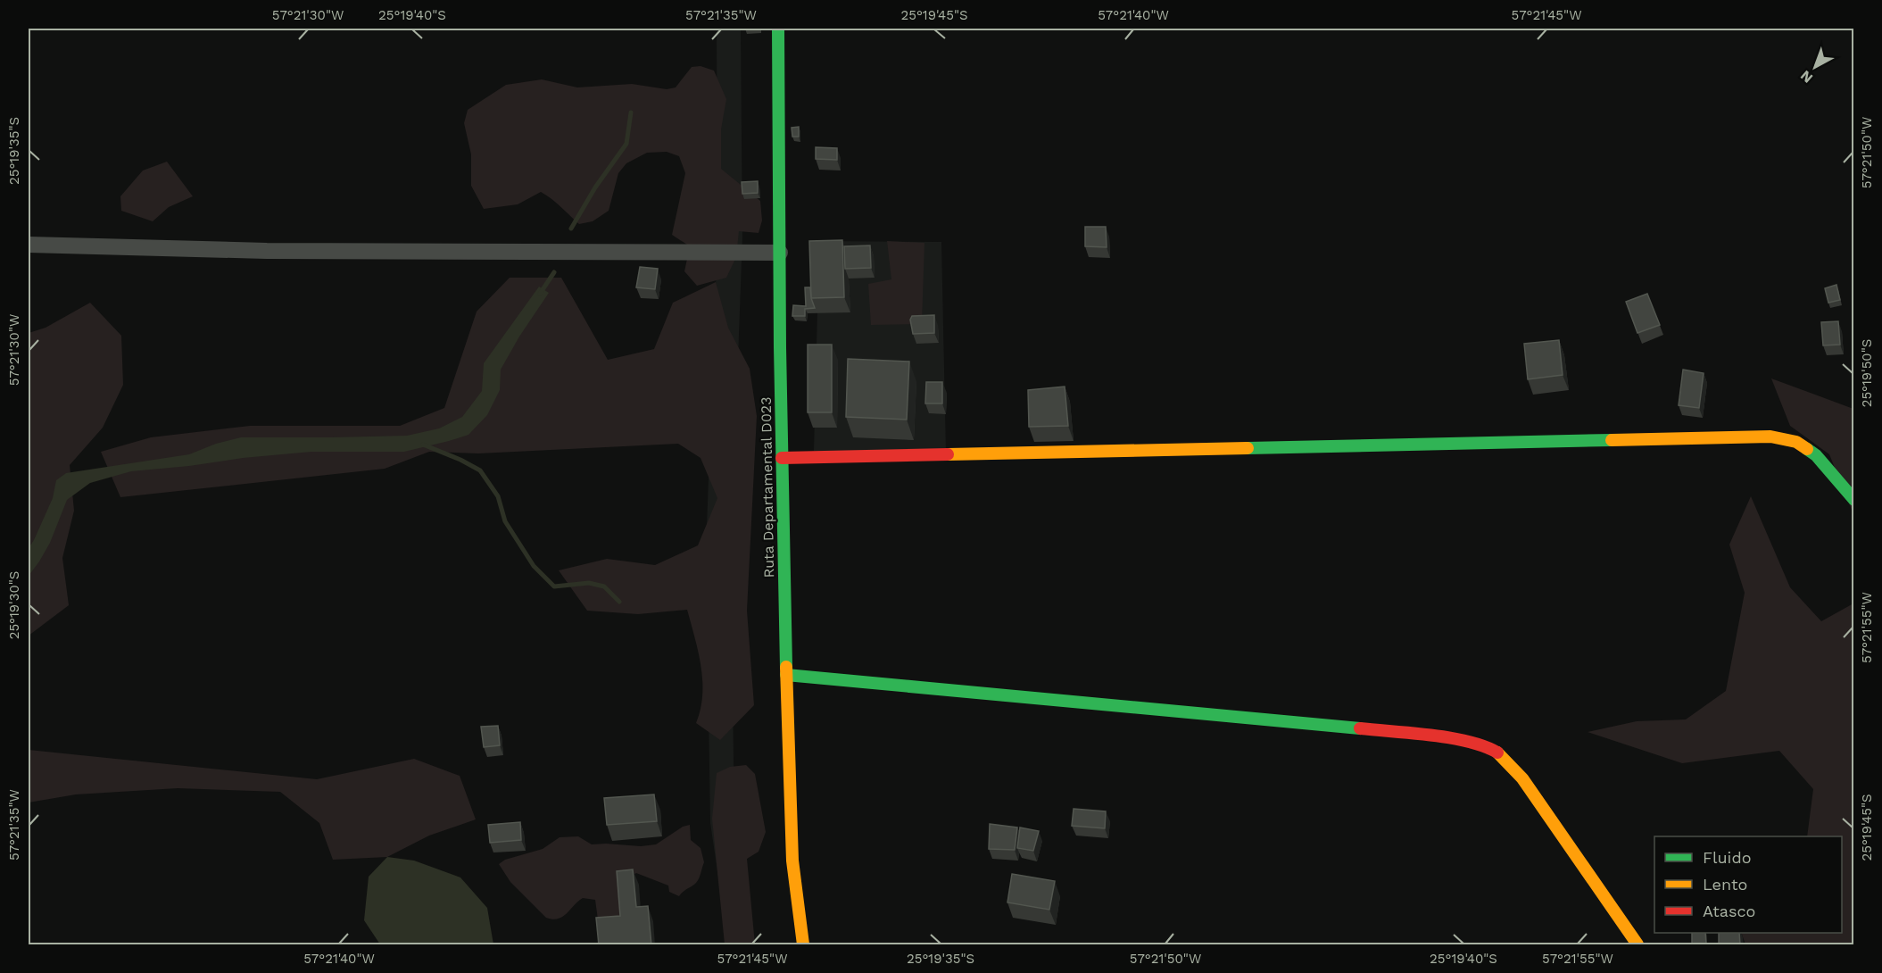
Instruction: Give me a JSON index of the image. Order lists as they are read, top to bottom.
{
  "streets": {
    "street": ["Ruta Departamental D023"]
  },
  "legend": ["Fluido", "Lento", "Atasco"],
  "north": "bottom left",
  "coordinates": [
    "57°21'30\"W",
    "25°19'40\"S",
    "57°21'35\"W",
    "25°19'45\"S",
    "57°21'40\"W",
    "57°21'45\"W",
    "25°19'35\"S",
    "57°21'50\"W",
    "25°19'50\"S",
    "25°19'30\"S",
    "57°21'55\"W"
  ]
}
